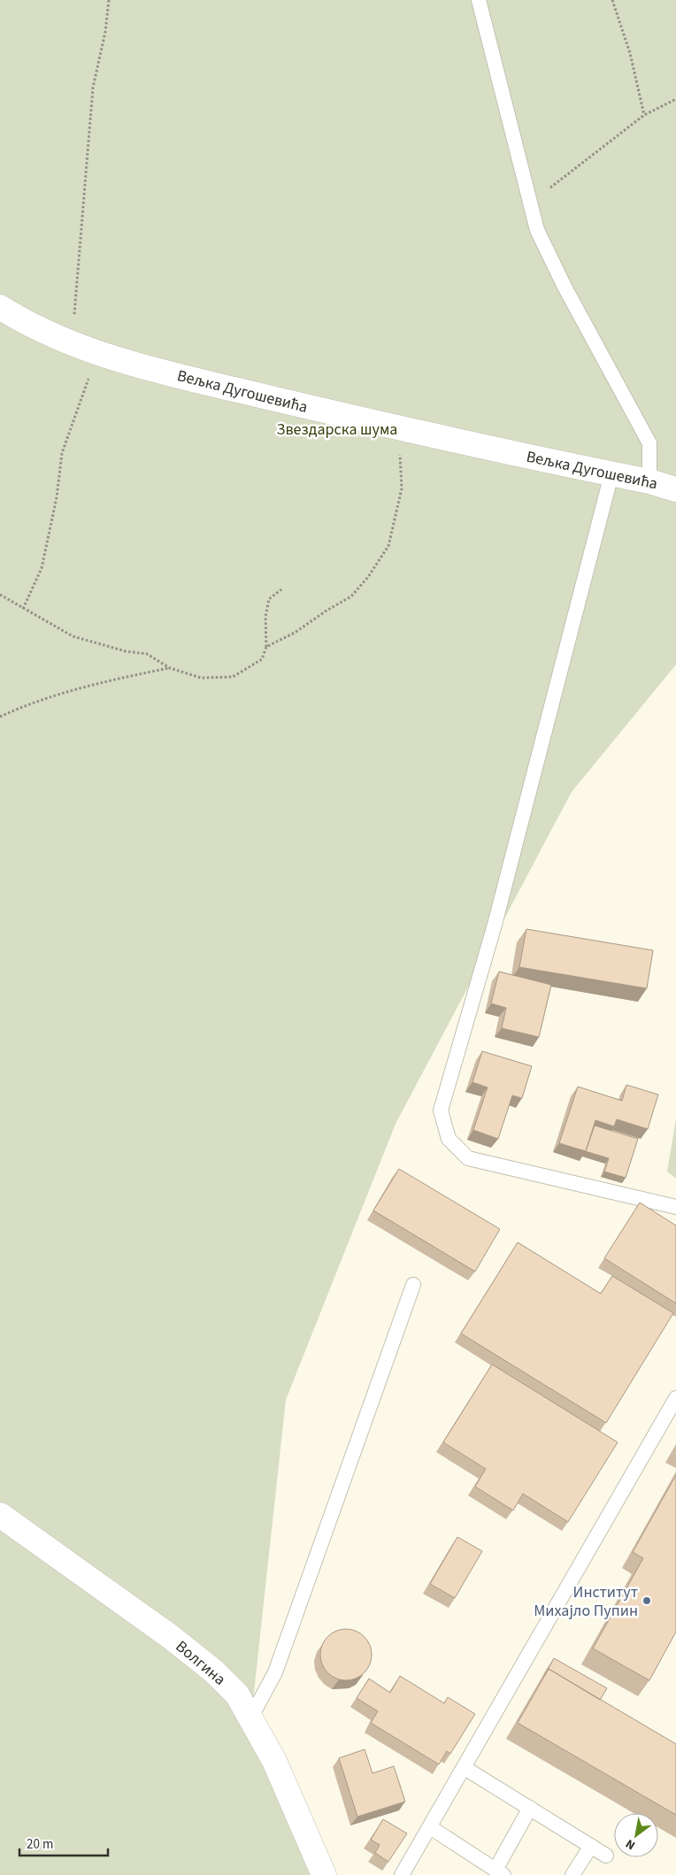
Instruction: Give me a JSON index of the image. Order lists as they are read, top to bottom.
{
  "streets": {
    "street": ["Вељка Дугошевића", "Волгина"]
  },
  "parks": ["Звездарска шума"],
  "places": ["Институт Михајло Пупин"],
  "scale_bar": "20 m",
  "north": "bottom left"
}
